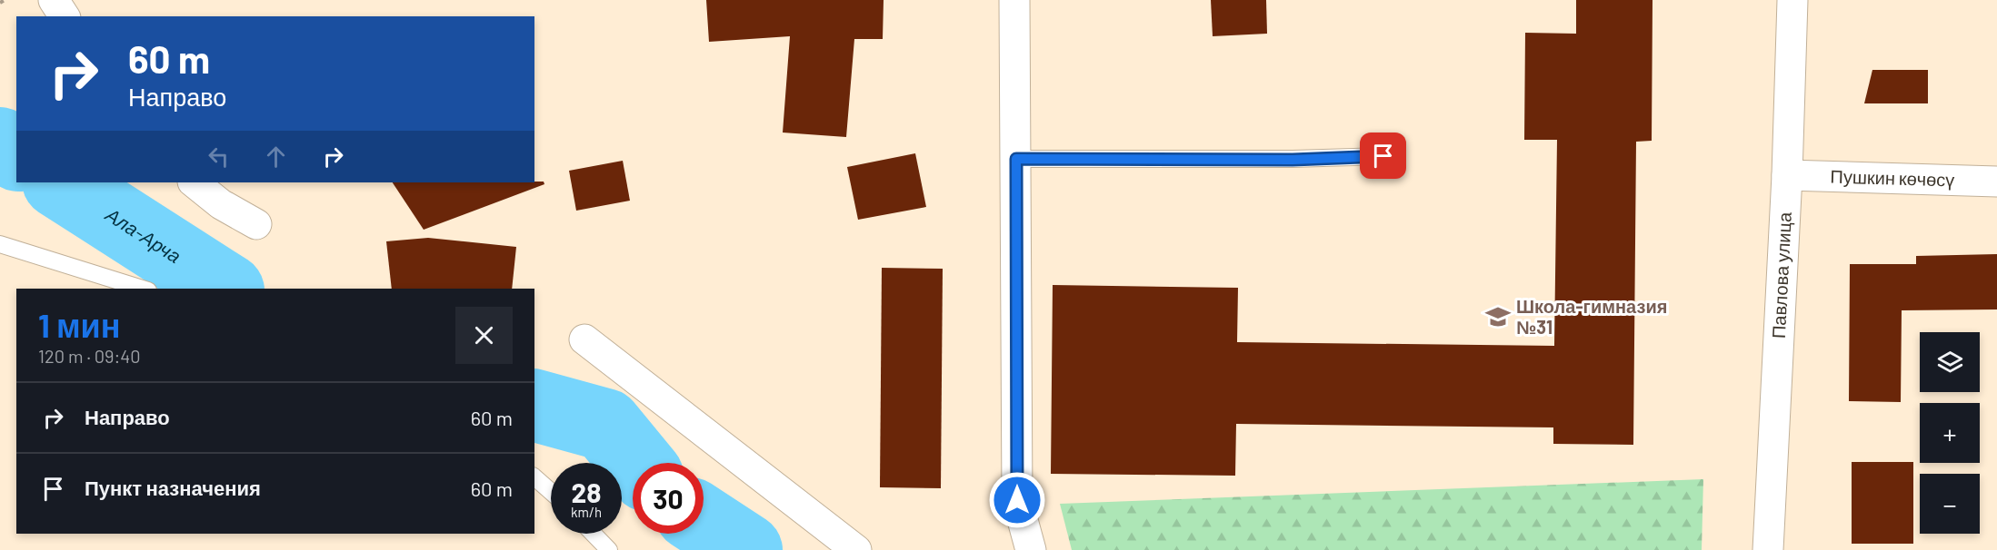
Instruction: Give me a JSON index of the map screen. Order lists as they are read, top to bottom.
{
  "streets": {
    "street": ["Пушкин көчөсү", "Павлова улица"]
  },
  "crossings": [
    ["Пушкин көчөсү", "Павлова улица"]
  ],
  "water": ["Ала-Арча"],
  "places": {
    "school or university": ["Школа-гимназия №31"]
  },
  "page": {
    "turn": ["60 m", "Направо"],
    "heading": ["1 мин", "120 m · 09:40"],
    "map_buttons": ["+", "−"],
    "list": [
      {
        "name": "Направо",
        "value": "60 m"
      },
      {
        "name": "Пункт назначения",
        "value": "60 m"
      }
    ],
    "speed": "28 km/h",
    "limit": "30"
  }
}
